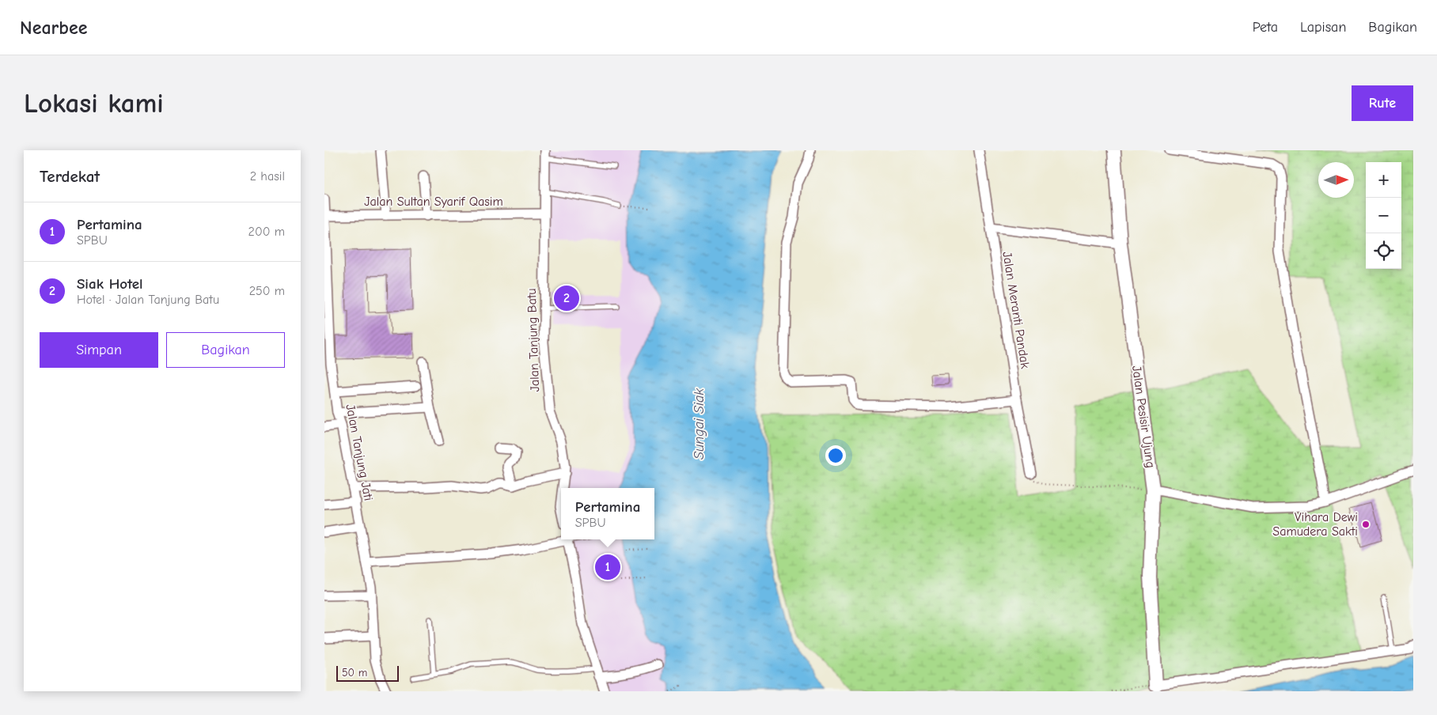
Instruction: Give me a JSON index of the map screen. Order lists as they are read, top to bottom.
{
  "streets": {
    "street": [
      "Jalan Sultan Syarif Qasim",
      "Jalan Meranti Pandak",
      "Jalan Tanjung Batu",
      "Jalan Pesisir Ujung",
      "Jalan Tanjung Jati"
    ]
  },
  "crossings": [
    ["Jalan Sultan Syarif Qasim", "Jalan Tanjung Batu"],
    ["Jalan Sultan Syarif Qasim", "Jalan Tanjung Jati"]
  ],
  "water": ["Sungai Siak"],
  "places": ["Vihara Dewi Samudera Sakti"],
  "scale_bar": "50 m",
  "north": "right",
  "page": {
    "header": "Nearbee",
    "nav": ["Peta", "Lapisan", "Bagikan"],
    "buttons": [
      "Rute",
      ["Simpan", "Bagikan"]
    ],
    "title": "Lokasi kami",
    "heading": ["Terdekat", "2 hasil"],
    "map_buttons": ["+", "−"],
    "list": [
      {
        "mark": "1",
        "name": "Pertamina",
        "note": "SPBU",
        "value": "200 m"
      },
      {
        "mark": "2",
        "name": "Siak Hotel",
        "note": "Hotel · Jalan Tanjung Batu",
        "value": "250 m"
      }
    ],
    "pins": ["2", "1"],
    "popup": ["Pertamina", "SPBU"],
    "scale": "50 m"
  }
}
